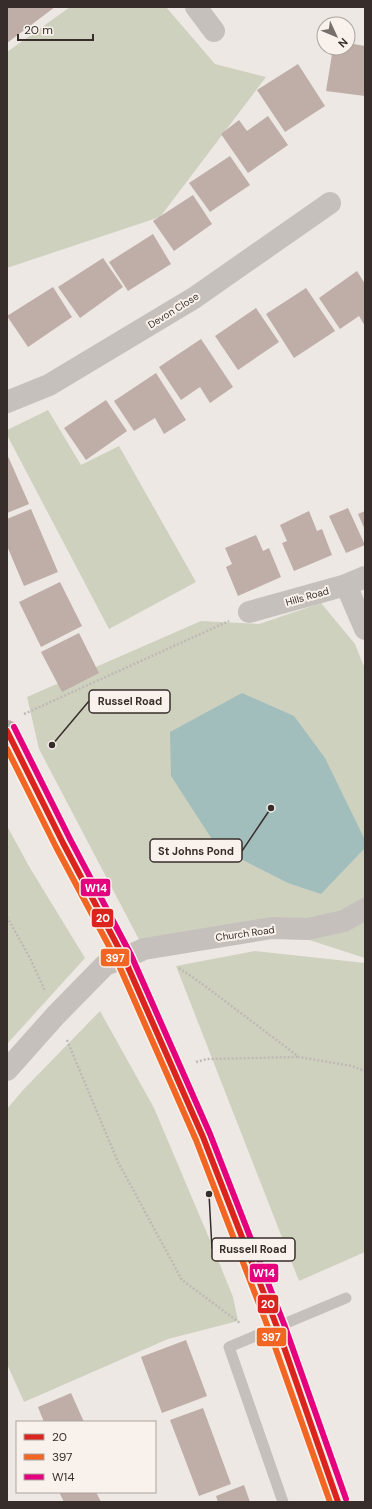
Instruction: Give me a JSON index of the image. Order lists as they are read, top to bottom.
{
  "streets": {
    "street": ["Devon Close", "Hills Road", "Church Road"]
  },
  "places": ["Russel Road", "St Johns Pond", "Russell Road"],
  "lines": ["transit line W14", "transit line 20", "transit line 397"],
  "legend": ["20", "397", "W14"],
  "scale_bar": "20 m",
  "north": "bottom right"
}
